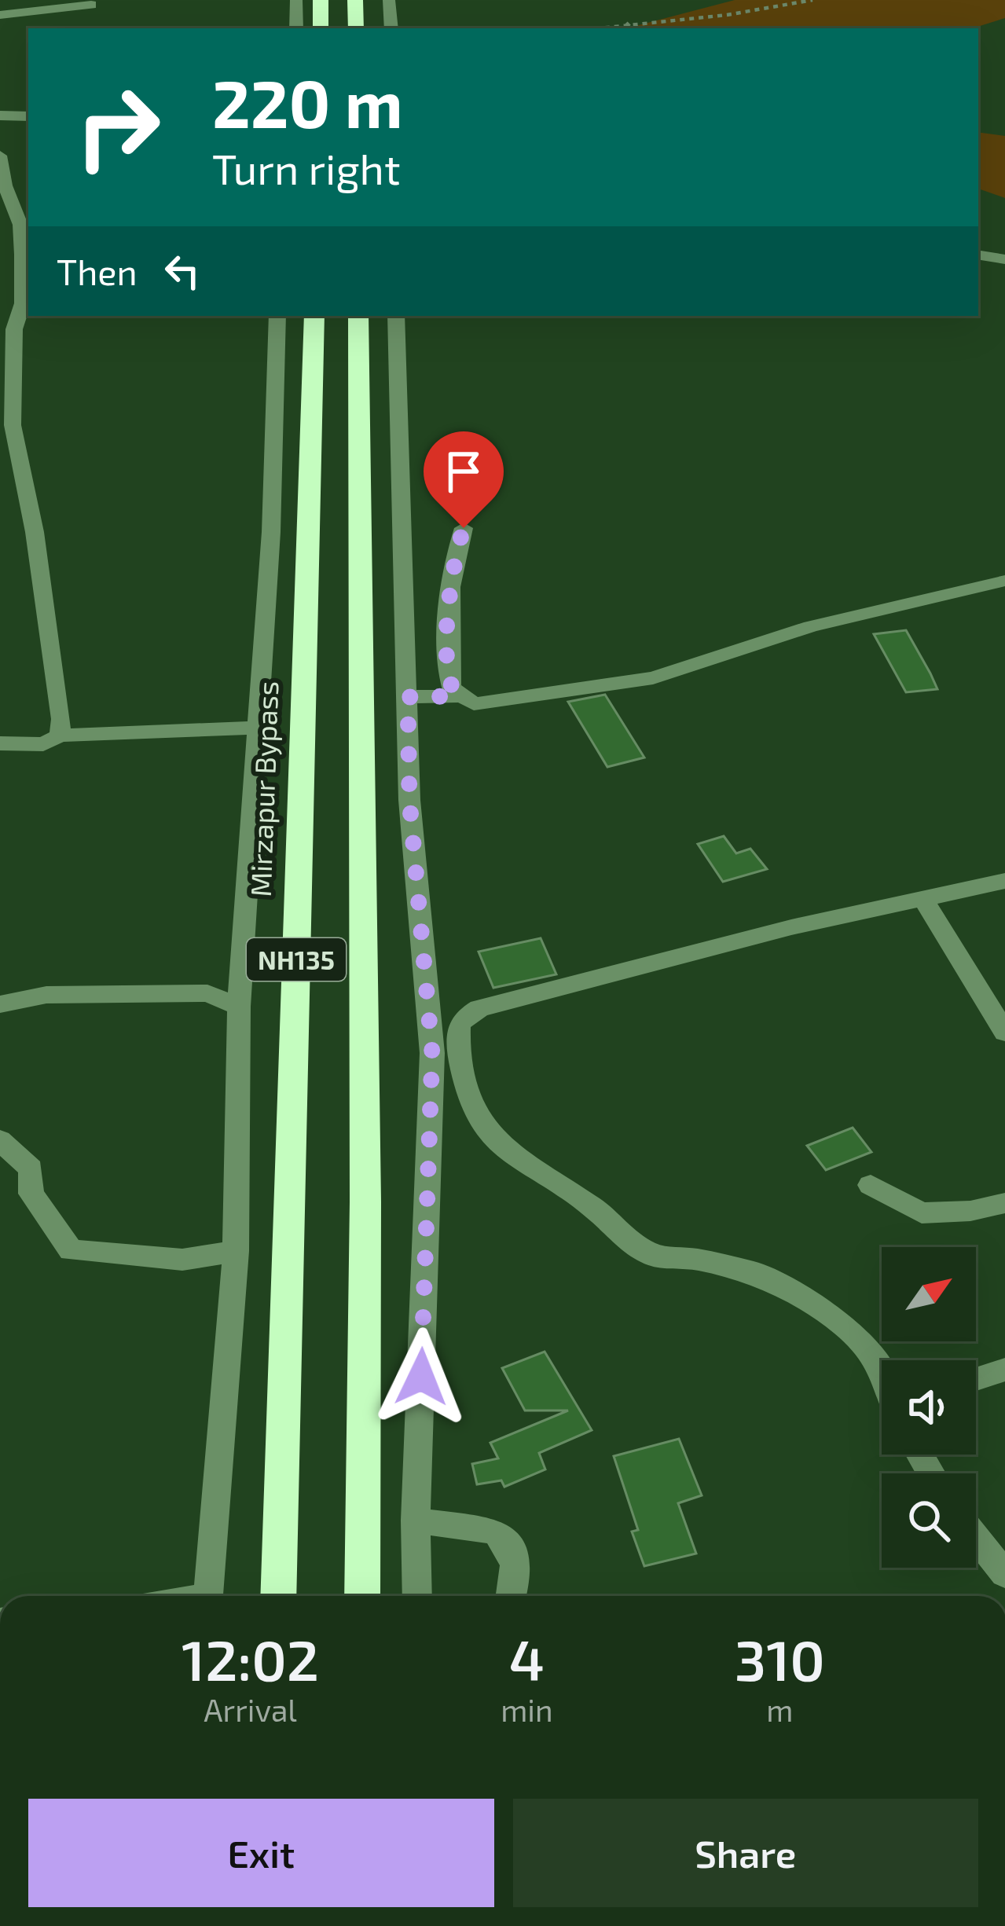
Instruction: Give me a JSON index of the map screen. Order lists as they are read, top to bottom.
{
  "streets": {
    "highway": ["Mirzapur Bypass", "NH135"]
  },
  "north": "top right",
  "page": {
    "turn": ["220 m", "Turn right"],
    "then": "Then",
    "eta": [
      "12:02",
      "Arrival",
      "4",
      "min",
      "310",
      "m"
    ],
    "buttons": ["Exit", "Share"]
  }
}
